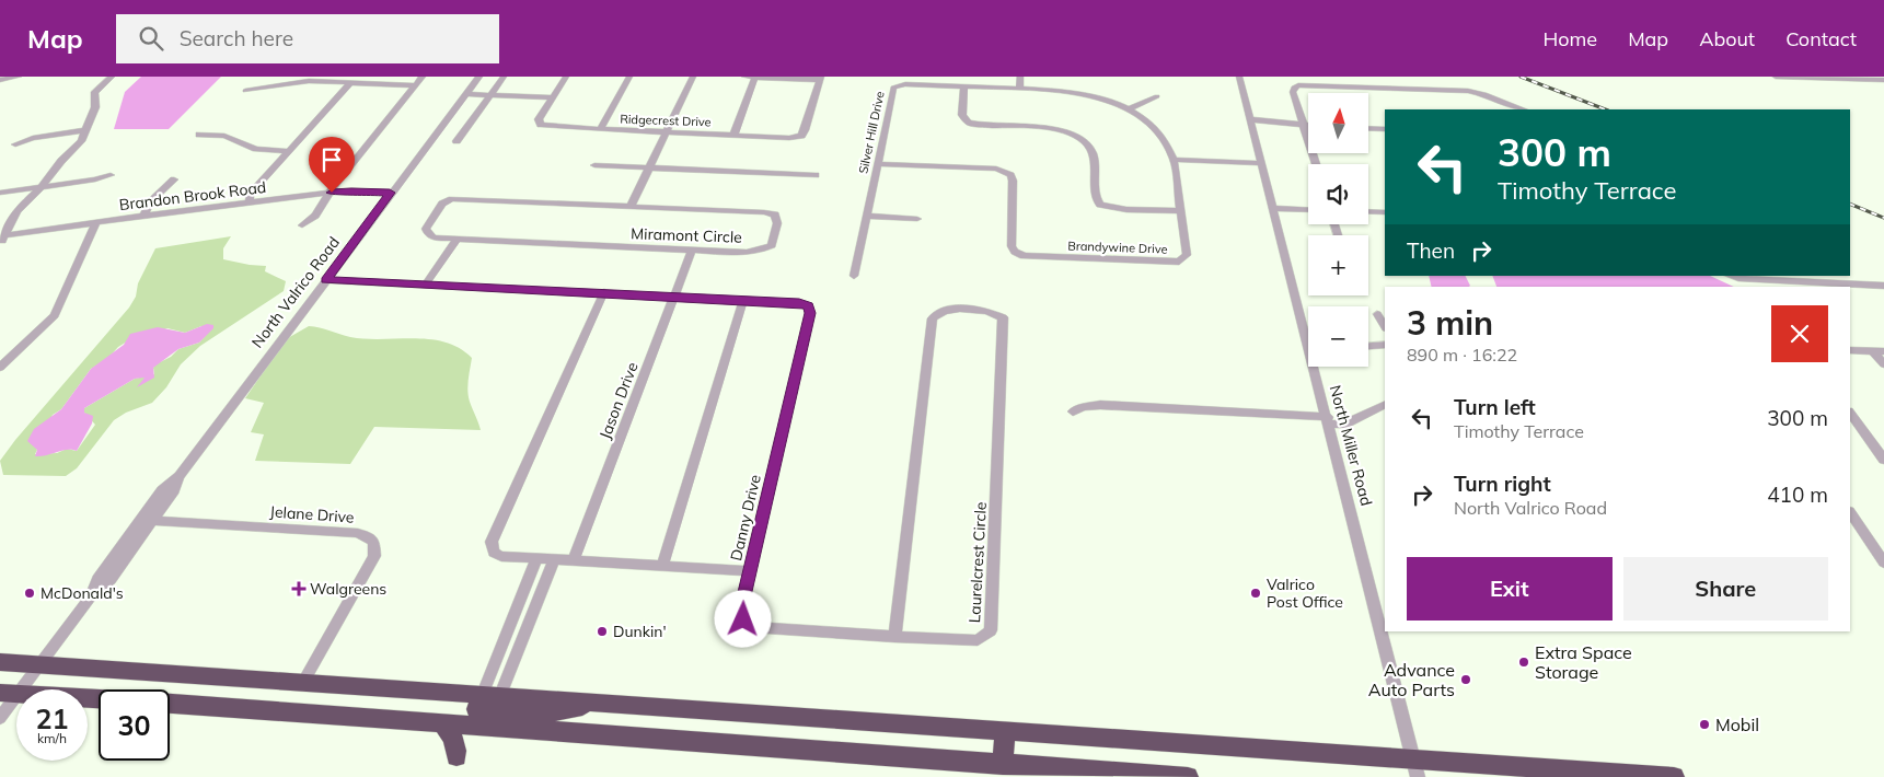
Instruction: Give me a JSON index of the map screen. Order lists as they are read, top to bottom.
{
  "streets": {
    "street": [
      "Ridgecrest Drive",
      "Silver Hill Drive",
      "Brandon Brook Road",
      "Miramont Circle",
      "Brandywine Drive",
      "North Valrico Road",
      "Jason Drive",
      "North Miller Road",
      "Jelane Drive",
      "Danny Drive",
      "Laurelcrest Circle"
    ]
  },
  "crossings": [
    ["Silver Hill Drive", "Brandywine Drive"],
    ["Brandon Brook Road", "North Valrico Road"],
    ["Miramont Circle", "Jason Drive"],
    ["North Valrico Road", "Jelane Drive"],
    ["Danny Drive", "Laurelcrest Circle"]
  ],
  "places": {
    "health": ["Walgreens"],
    "other": [
      "McDonald's",
      "Valrico Post Office",
      "Dunkin'",
      "Extra Space Storage",
      "Advance Auto Parts",
      "Mobil"
    ]
  },
  "north": "top",
  "page": {
    "header": "Map",
    "search": "Search here",
    "nav": [
      "Home",
      "Map",
      "About",
      "Contact"
    ],
    "map_buttons": ["+", "−"],
    "turn": ["300 m", "Timothy Terrace"],
    "then": "Then",
    "heading": ["3 min", "890 m · 16:22"],
    "list": [
      {
        "name": "Turn left",
        "note": "Timothy Terrace",
        "value": "300 m"
      },
      {
        "name": "Turn right",
        "note": "North Valrico Road",
        "value": "410 m"
      }
    ],
    "buttons": ["Exit", "Share"],
    "speed": "21 km/h",
    "limit": "30"
  }
}
